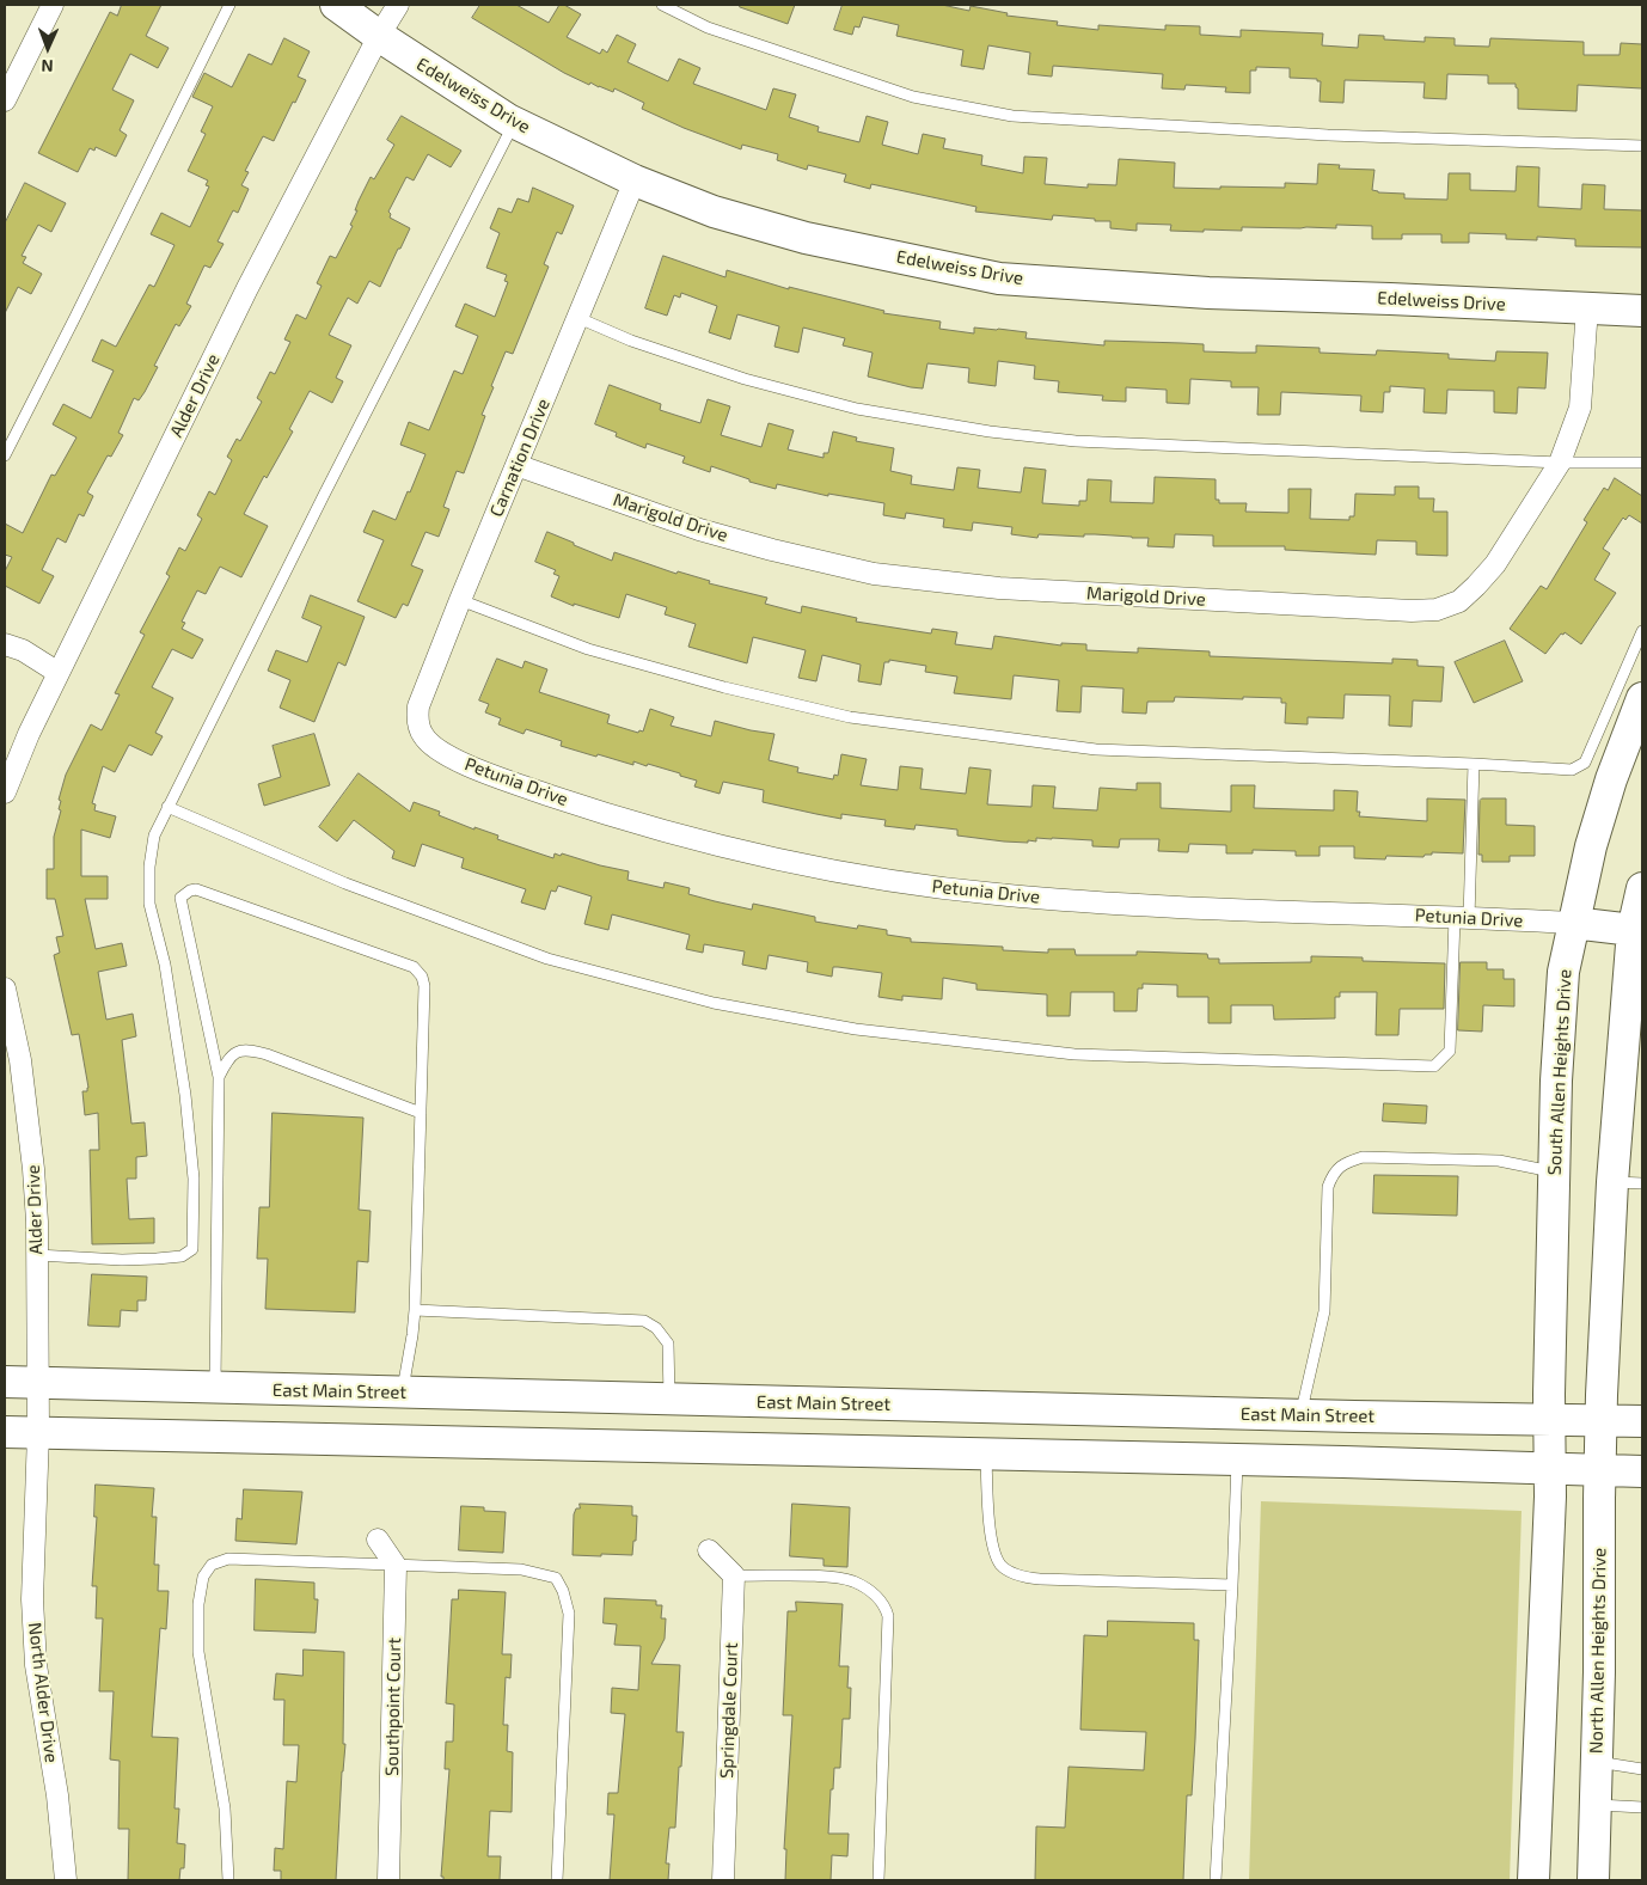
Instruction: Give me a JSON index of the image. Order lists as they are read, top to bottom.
{
  "streets": {
    "main road": [
      "Edelweiss Drive",
      "South Allen Heights Drive",
      "East Main Street",
      "North Allen Heights Drive"
    ],
    "street": [
      "Alder Drive",
      "Carnation Drive",
      "Marigold Drive",
      "Petunia Drive",
      "North Alder Drive",
      "Southpoint Court",
      "Springdale Court"
    ]
  },
  "crossings": [
    ["Edelweiss Drive", "Alder Drive"],
    ["Edelweiss Drive", "Carnation Drive"],
    ["Edelweiss Drive", "Marigold Drive"],
    ["Alder Drive", "East Main Street"],
    ["Alder Drive", "North Alder Drive"],
    ["Carnation Drive", "Marigold Drive"],
    ["Carnation Drive", "Petunia Drive"],
    ["Petunia Drive", "South Allen Heights Drive"],
    ["South Allen Heights Drive", "East Main Street"],
    ["East Main Street", "North Allen Heights Drive"]
  ],
  "north": "bottom"
}
